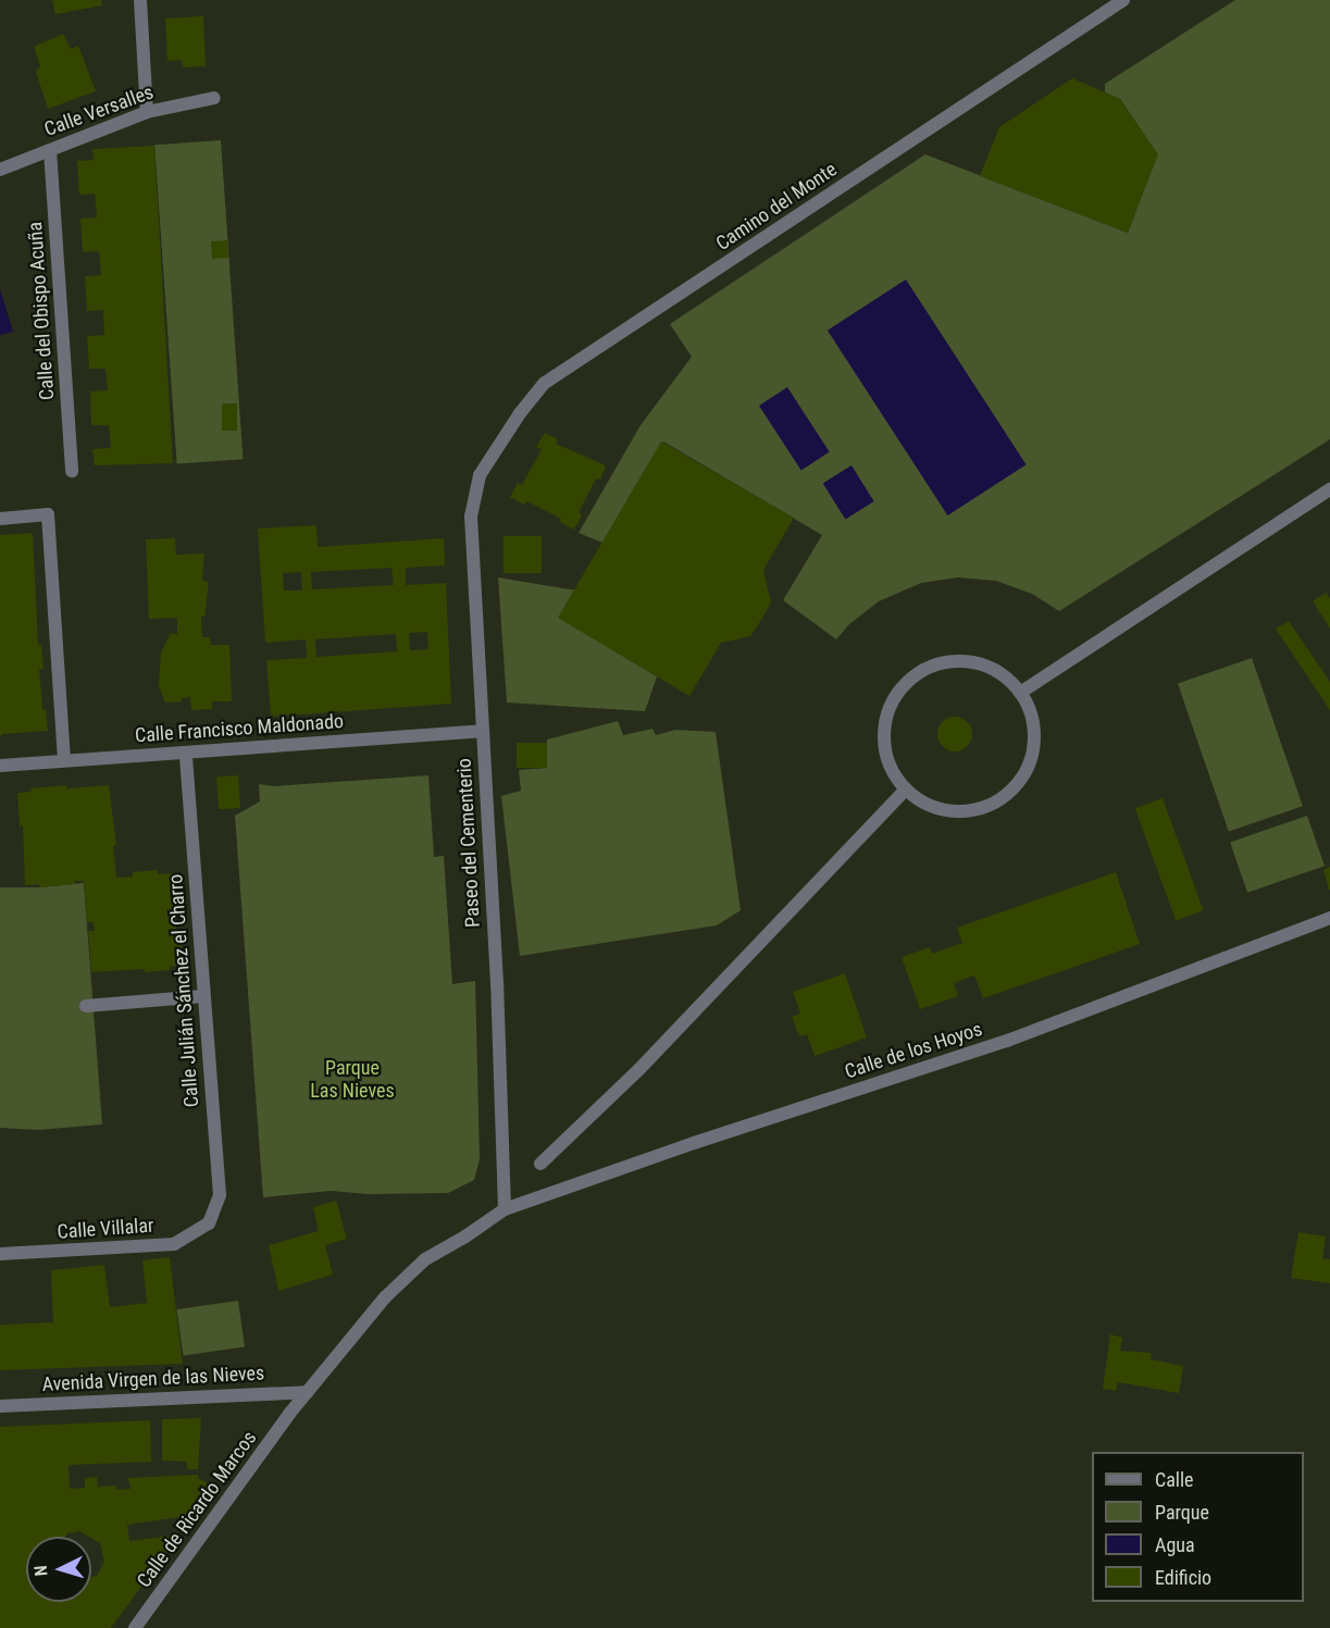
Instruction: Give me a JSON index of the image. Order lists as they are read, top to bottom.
{
  "streets": {
    "street": [
      "Calle Versalles",
      "Camino del Monte",
      "Calle del Obispo Acuña",
      "Calle Francisco Maldonado",
      "Paseo del Cementerio",
      "Calle Julián Sánchez el Charro",
      "Calle de los Hoyos",
      "Calle Villalar",
      "Avenida Virgen de las Nieves",
      "Calle de Ricardo Marcos"
    ]
  },
  "crossings": [
    ["Calle Versalles", "Calle del Obispo Acuña"],
    ["Camino del Monte", "Paseo del Cementerio"],
    ["Calle Francisco Maldonado", "Paseo del Cementerio"],
    ["Calle Francisco Maldonado", "Calle Julián Sánchez el Charro"],
    ["Paseo del Cementerio", "Calle de los Hoyos"],
    ["Paseo del Cementerio", "Calle de Ricardo Marcos"],
    ["Calle Julián Sánchez el Charro", "Calle Villalar"],
    ["Calle de los Hoyos", "Calle de Ricardo Marcos"],
    ["Avenida Virgen de las Nieves", "Calle de Ricardo Marcos"]
  ],
  "parks": ["Parque Las Nieves"],
  "legend": [
    "Calle",
    "Parque",
    "Agua",
    "Edificio"
  ],
  "north": "left"
}
